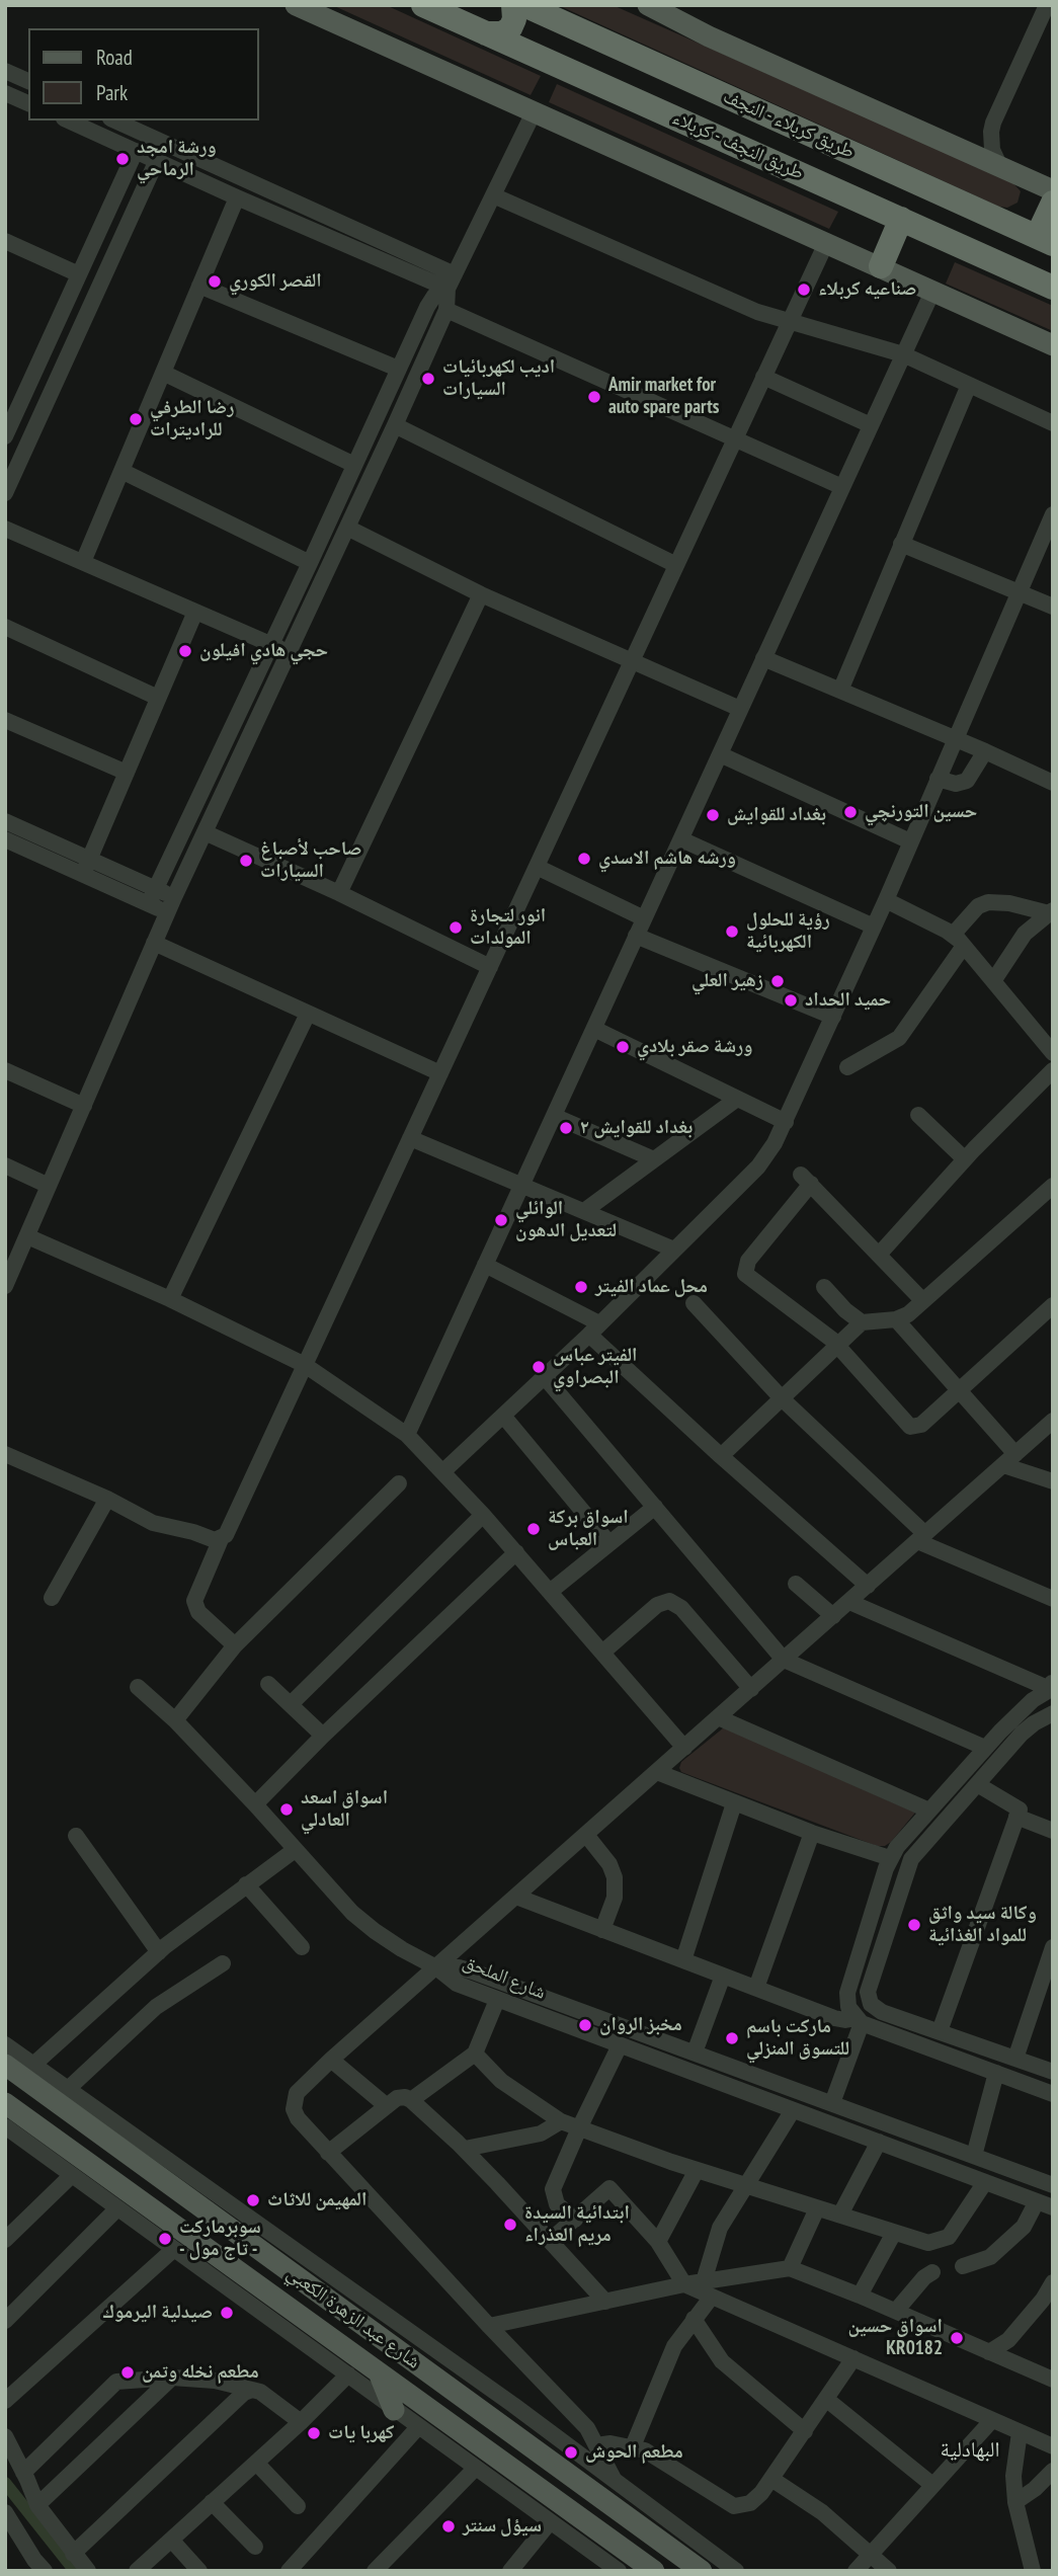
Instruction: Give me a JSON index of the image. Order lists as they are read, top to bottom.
{
  "streets": {
    "highway": ["طريق كربلاء - النجف", "طريق النجف - كربلاء"],
    "main road": ["شارع عبد الزهرة الكعبي"],
    "street": ["شارع الملحق"]
  },
  "districts": ["البهادلية"],
  "places": [
    "ورشة امجد الرماحي",
    "القصر الكوري",
    "صناعيه كربلاء",
    "اديب لكهربائيات السيارات",
    "Amir market for auto spare parts",
    "رضا الطرفي للراديترات",
    "حجي هادي افيلون",
    "حسين التورنچي",
    "بغداد للقوايش",
    "ورشه هاشم الاسدي",
    "صاحب لأصباغ السيارات",
    "انور لتجارة المولدات",
    "رؤية للحلول الكهربائية",
    "زهير العلي",
    "حميد الحداد",
    "ورشة صقر بلادي",
    "بغداد للقوايش ٢",
    "الوائلي لتعديل الدهون",
    "محل عماد الفيتر",
    "الفيتر عباس البصراوي",
    "اسواق بركة العباس",
    "اسواق اسعد العادلي",
    "وكالة سيد واثق للمواد الغذائية",
    "مخبز الروان",
    "ماركت باسم للتسوق المنزلي",
    "المهيمن للاثاث",
    "ابتدائية السيدة مريم العذراء",
    "سوبرماركت - تاج مول -",
    "صيدلية اليرموك",
    "اسواق حسين KR0182",
    "مطعم نخله وتمن",
    "كهربا يات",
    "مطعم الحوش",
    "سيؤل سنتر"
  ],
  "legend": ["Road", "Park"]
}
